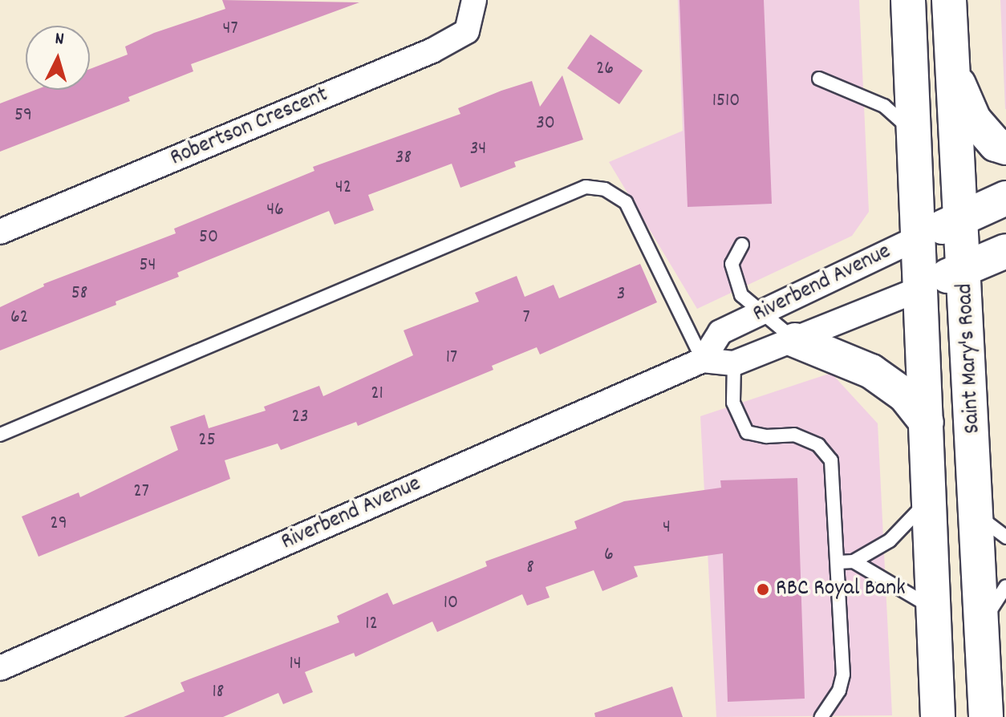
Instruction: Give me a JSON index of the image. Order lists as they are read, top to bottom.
{
  "streets": {
    "main road": ["Saint Mary's Road"],
    "street": ["Robertson Crescent", "Riverbend Avenue"]
  },
  "crossings": [
    ["Riverbend Avenue", "Saint Mary's Road"]
  ],
  "places": ["RBC Royal Bank"],
  "house_numbers": [
    "47",
    "26",
    "1510",
    "59",
    "30",
    "34",
    "38",
    "42",
    "46",
    "50",
    "54",
    "58",
    "3",
    "62",
    "7",
    "17",
    "21",
    "23",
    "25",
    "27",
    "29",
    "4",
    "6",
    "8",
    "10",
    "12",
    "14",
    "18"
  ],
  "north": "top"
}
